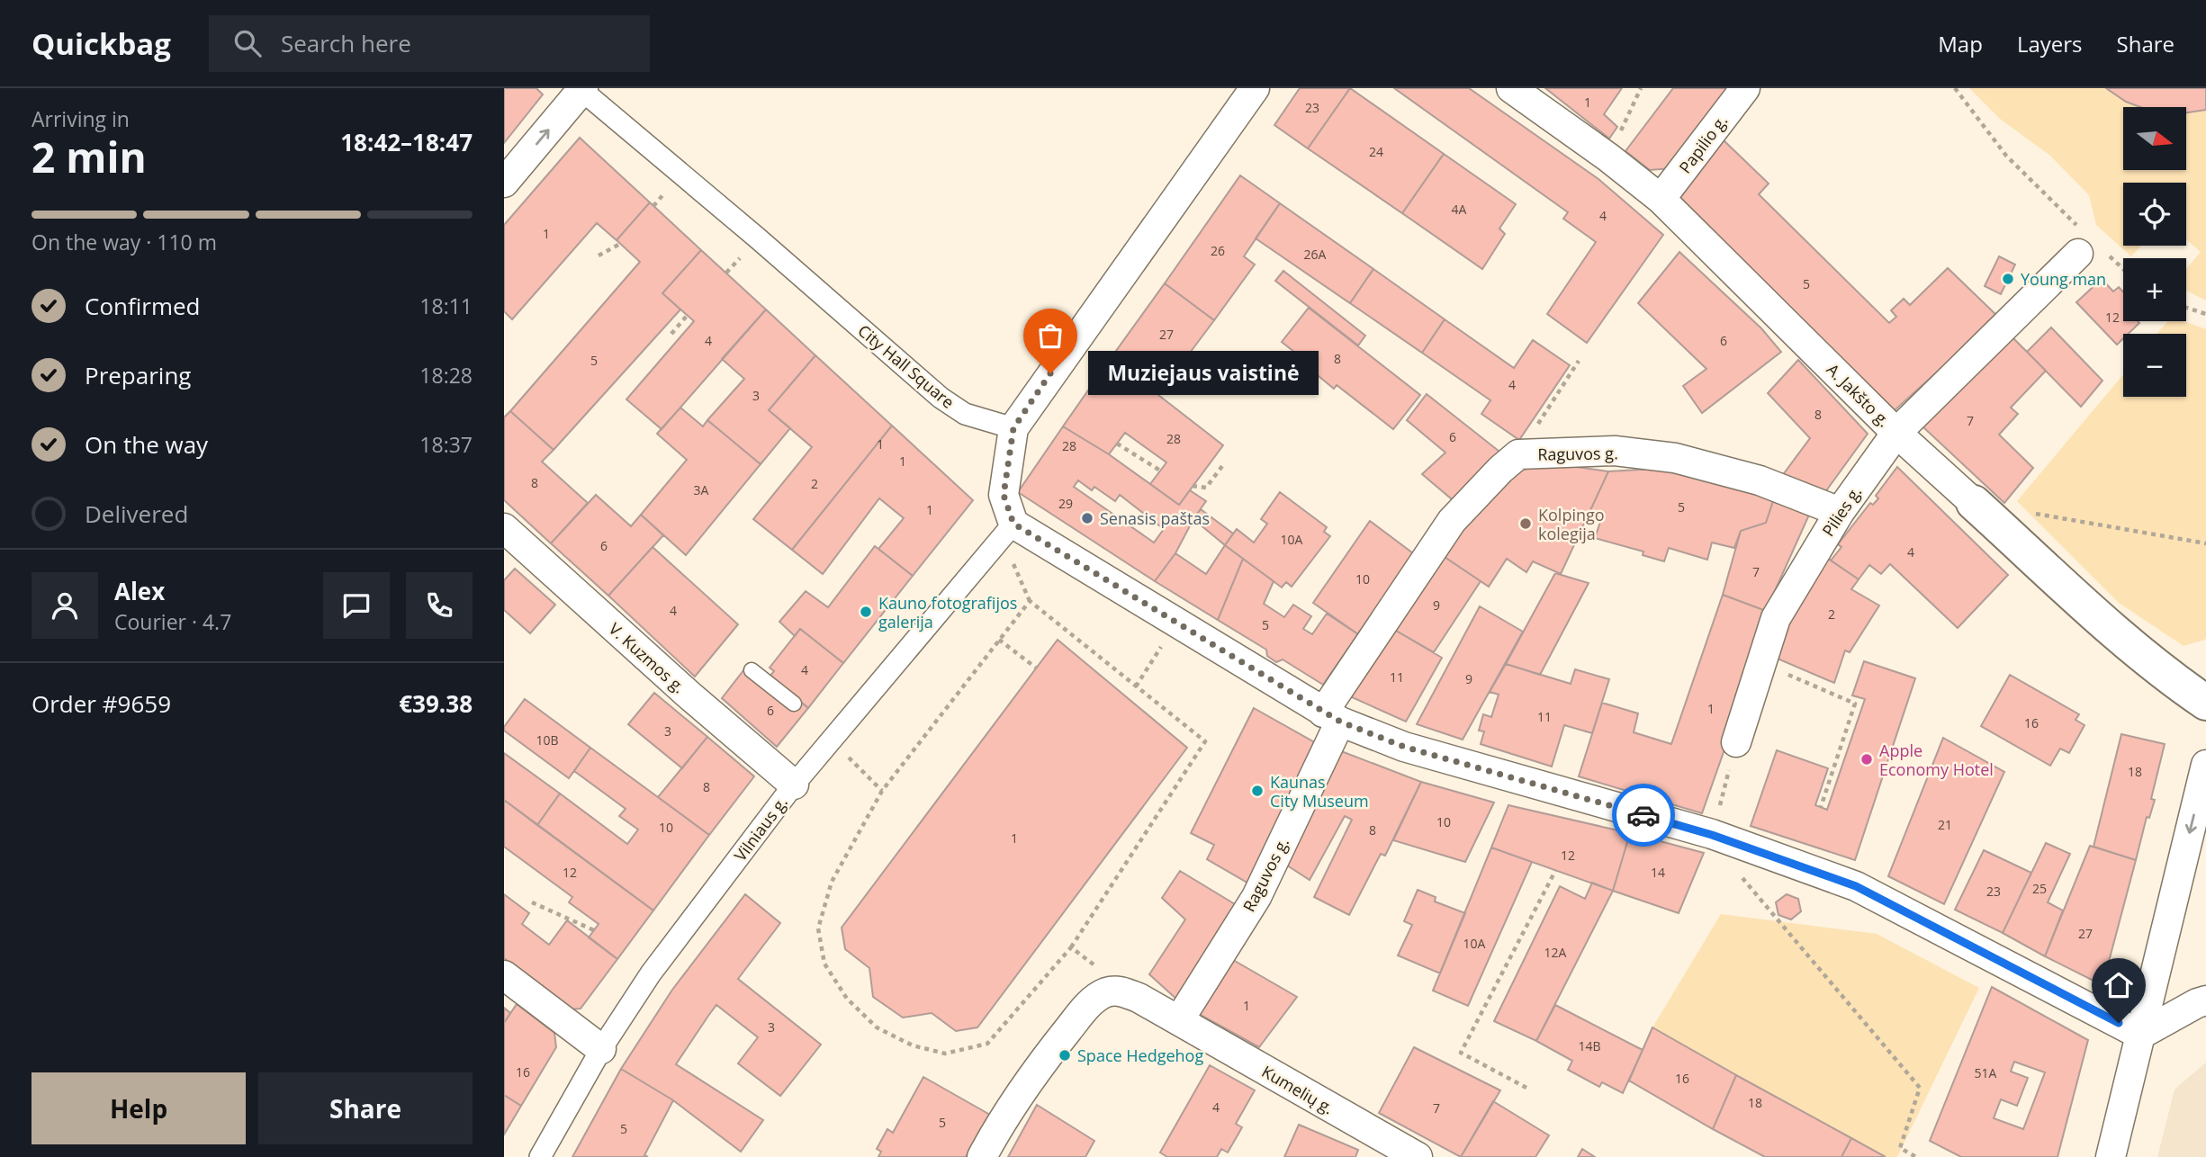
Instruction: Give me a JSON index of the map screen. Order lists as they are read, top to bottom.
{
  "streets": {
    "street": [
      "Papilio g.",
      "City Hall Square",
      "A. Jakšto g.",
      "Raguvos g.",
      "Pilies g.",
      "V. Kuzmos g.",
      "Vilniaus g.",
      "Kumelių g."
    ]
  },
  "crossings": [
    ["Papilio g.", "A. Jakšto g."],
    ["A. Jakšto g.", "Pilies g."],
    ["Raguvos g.", "Pilies g."],
    ["Raguvos g.", "Kumelių g."],
    ["V. Kuzmos g.", "Vilniaus g."]
  ],
  "places": [
    "Young man",
    "Muziejaus vaistinė",
    "Senasis paštas",
    "Kolpingo kolegija",
    "Kauno fotografijos galerija",
    "Apple Economy Hotel",
    "Kaunas City Museum",
    "Space Hedgehog"
  ],
  "house_numbers": [
    "1",
    "23",
    "24",
    "4A",
    "4",
    "1",
    "26",
    "26A",
    "5",
    "12",
    "27",
    "4",
    "6",
    "8",
    "5",
    "4",
    "3",
    "8",
    "7",
    "6",
    "28",
    "1",
    "28",
    "1",
    "8",
    "2",
    "3A",
    "29",
    "5",
    "1",
    "10A",
    "6",
    "4",
    "7",
    "10",
    "9",
    "4",
    "2",
    "5",
    "4",
    "11",
    "9",
    "1",
    "6",
    "11",
    "16",
    "3",
    "10B",
    "18",
    "8",
    "10",
    "21",
    "10",
    "8",
    "1",
    "12",
    "12",
    "14",
    "25",
    "23",
    "27",
    "10A",
    "12A",
    "1",
    "3",
    "14B",
    "16",
    "51A",
    "16",
    "18",
    "4",
    "7",
    "5",
    "5"
  ],
  "north": "right",
  "page": {
    "header": "Quickbag",
    "search": "Search here",
    "nav": ["Map", "Layers", "Share"],
    "heading": ["2 min", "Arriving in", "18:42–18:47"],
    "panel": [
      "Alex",
      "Courier · 4.7",
      "Order #9659",
      "€39.38"
    ],
    "map_buttons": ["+", "−"],
    "bar": "On the way · 110 m",
    "list": [
      ["Confirmed", "18:11"],
      ["Preparing", "18:28"],
      ["On the way", "18:37"],
      "Delivered"
    ],
    "bubble": "Muziejaus vaistinė",
    "buttons": ["Help", "Share"]
  }
}
